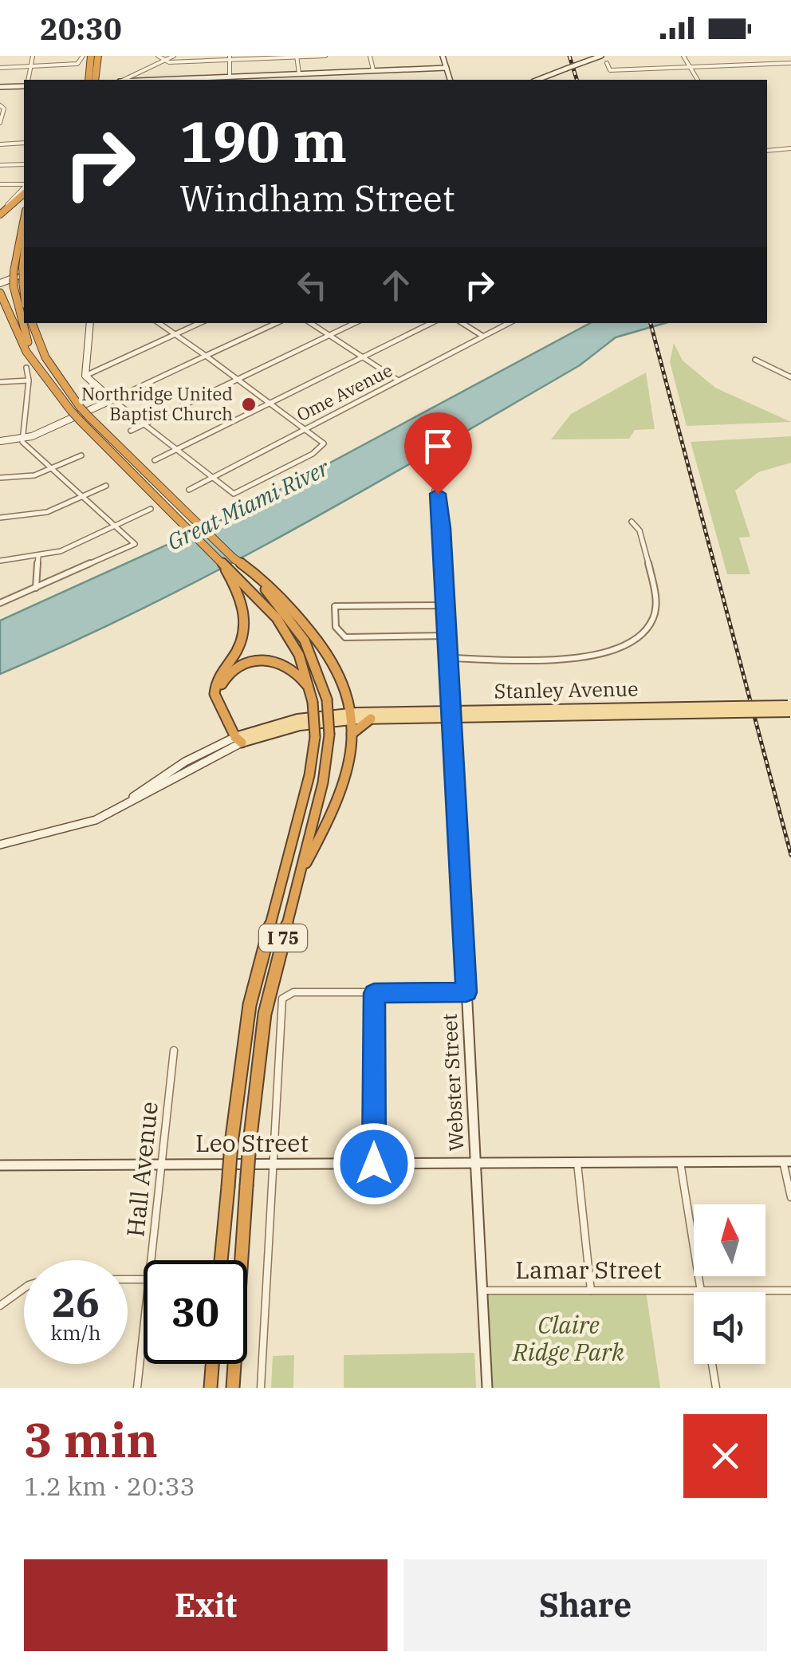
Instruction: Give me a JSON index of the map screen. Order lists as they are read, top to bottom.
{
  "streets": {
    "highway": ["I 75"],
    "main road": ["Stanley Avenue"],
    "street": [
      "Ome Avenue",
      "Webster Street",
      "Leo Street",
      "Hall Avenue",
      "Lamar Street"
    ]
  },
  "crossings": [
    ["Stanley Avenue", "Webster Street"],
    ["Webster Street", "Leo Street"],
    ["Webster Street", "Lamar Street"],
    ["Leo Street", "Hall Avenue"]
  ],
  "water": ["Great Miami River"],
  "parks": ["Claire Ridge Park"],
  "places": ["Northridge United Baptist Church"],
  "north": "top",
  "page": {
    "status": "20:30",
    "turn": ["190 m", "Windham Street"],
    "speed": "26 km/h",
    "limit": "30",
    "heading": ["3 min", "1.2 km · 20:33"],
    "buttons": ["Exit", "Share"]
  }
}
